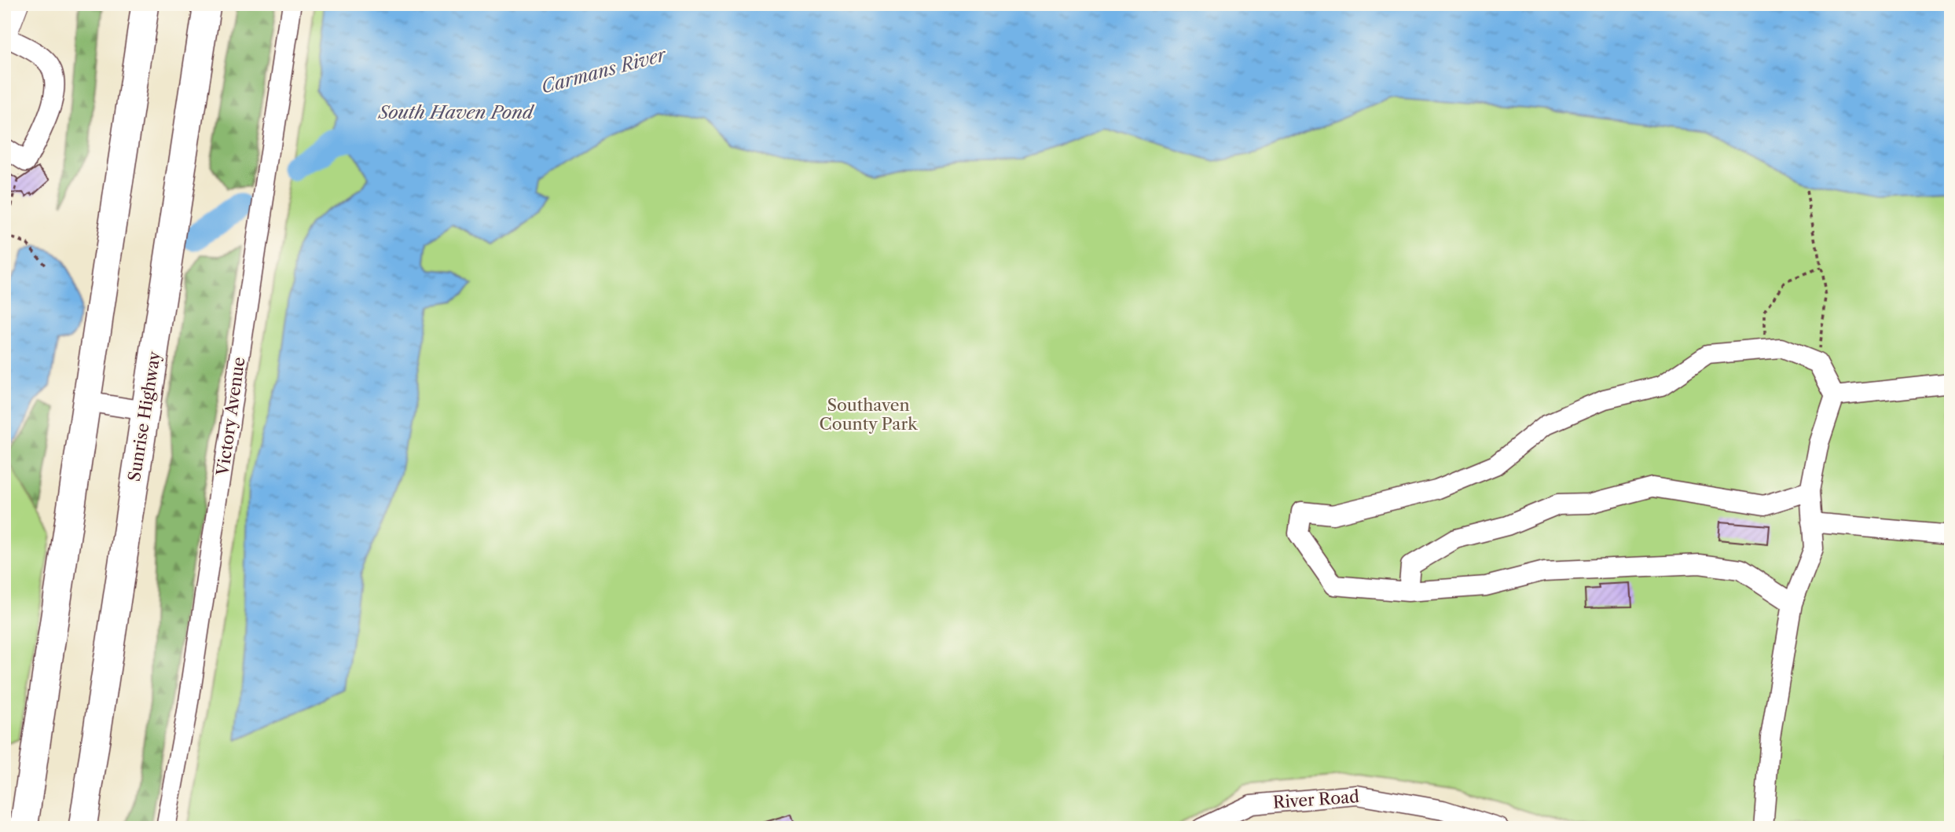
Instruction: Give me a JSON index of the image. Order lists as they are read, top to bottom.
{
  "streets": {
    "highway": ["Sunrise Highway"],
    "street": ["Victory Avenue", "River Road"]
  },
  "water": ["Carmans River", "South Haven Pond"],
  "parks": ["Southaven County Park"]
}
